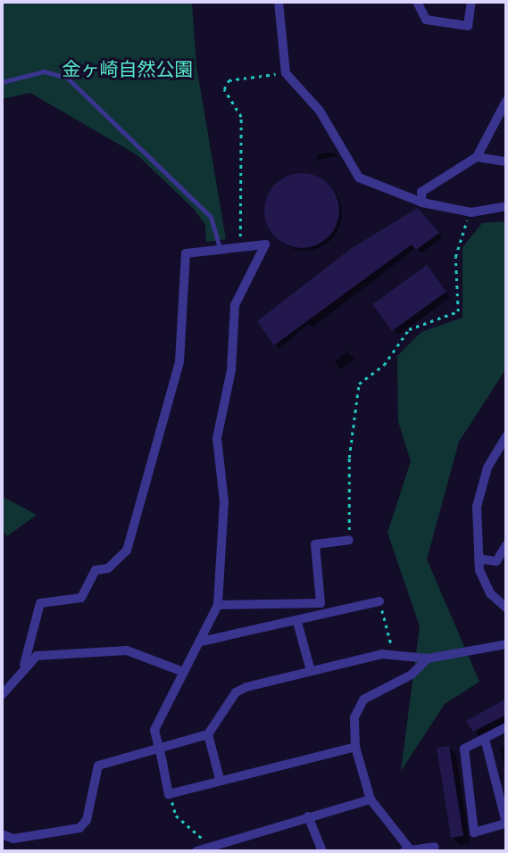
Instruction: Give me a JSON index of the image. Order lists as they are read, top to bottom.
{
  "parks": ["金ヶ崎自然公園"]
}
